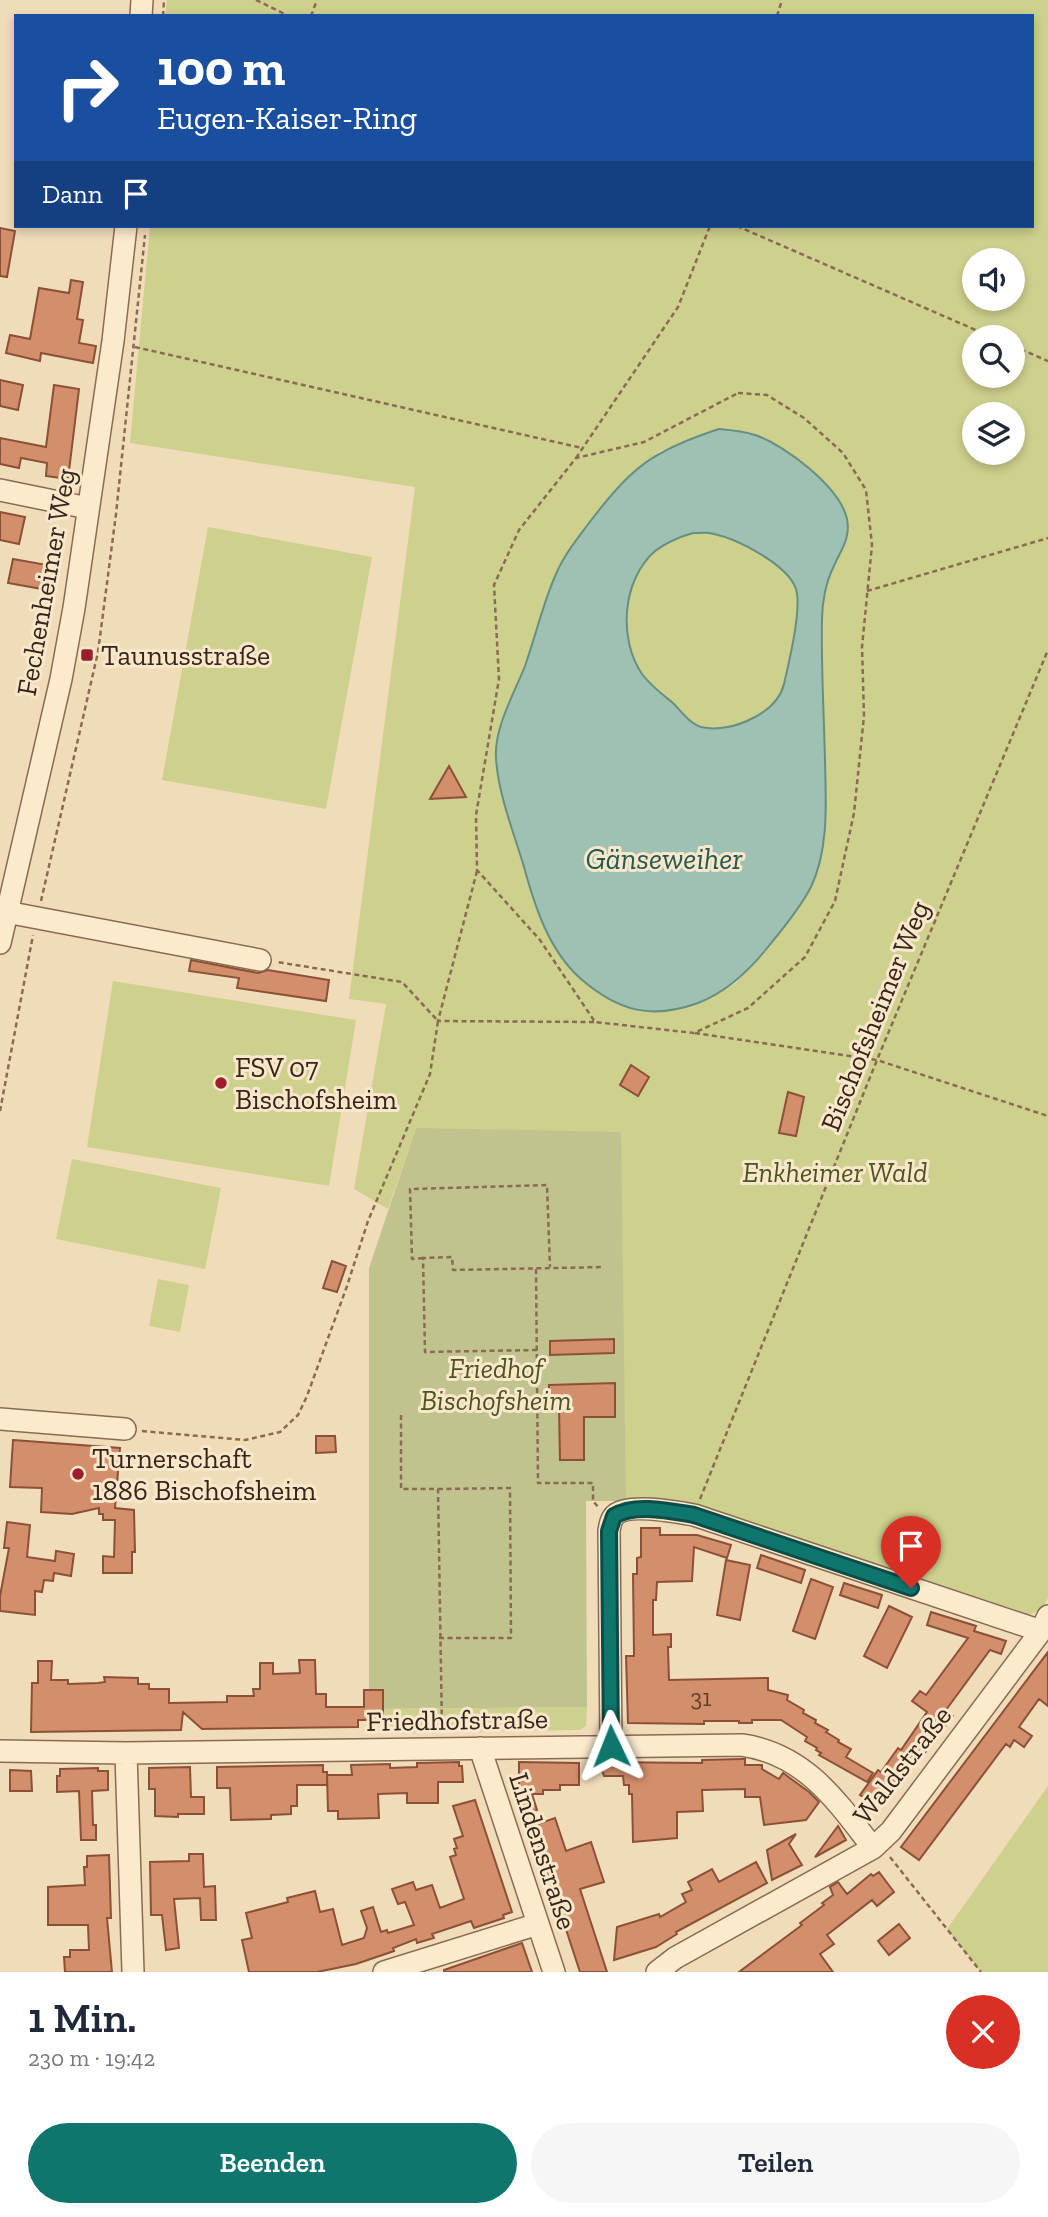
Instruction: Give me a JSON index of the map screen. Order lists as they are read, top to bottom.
{
  "streets": {
    "street": [
      "Fechenheimer Weg",
      "Friedhofstraße",
      "Waldstraße",
      "Lindenstraße"
    ],
    "path": ["Bischofsheimer Weg"]
  },
  "crossings": [
    ["Friedhofstraße", "Waldstraße"],
    ["Friedhofstraße", "Lindenstraße"]
  ],
  "water": ["Gänseweiher"],
  "parks": ["Enkheimer Wald", "Friedhof Bischofsheim"],
  "places": {
    "transit": ["Taunusstraße"],
    "other": ["FSV 07 Bischofsheim", "Turnerschaft 1886 Bischofsheim"]
  },
  "house_numbers": ["31"],
  "page": {
    "turn": ["100 m", "Eugen-Kaiser-Ring"],
    "then": "Dann",
    "heading": ["1 Min.", "230 m · 19:42"],
    "buttons": ["Beenden", "Teilen"]
  }
}
